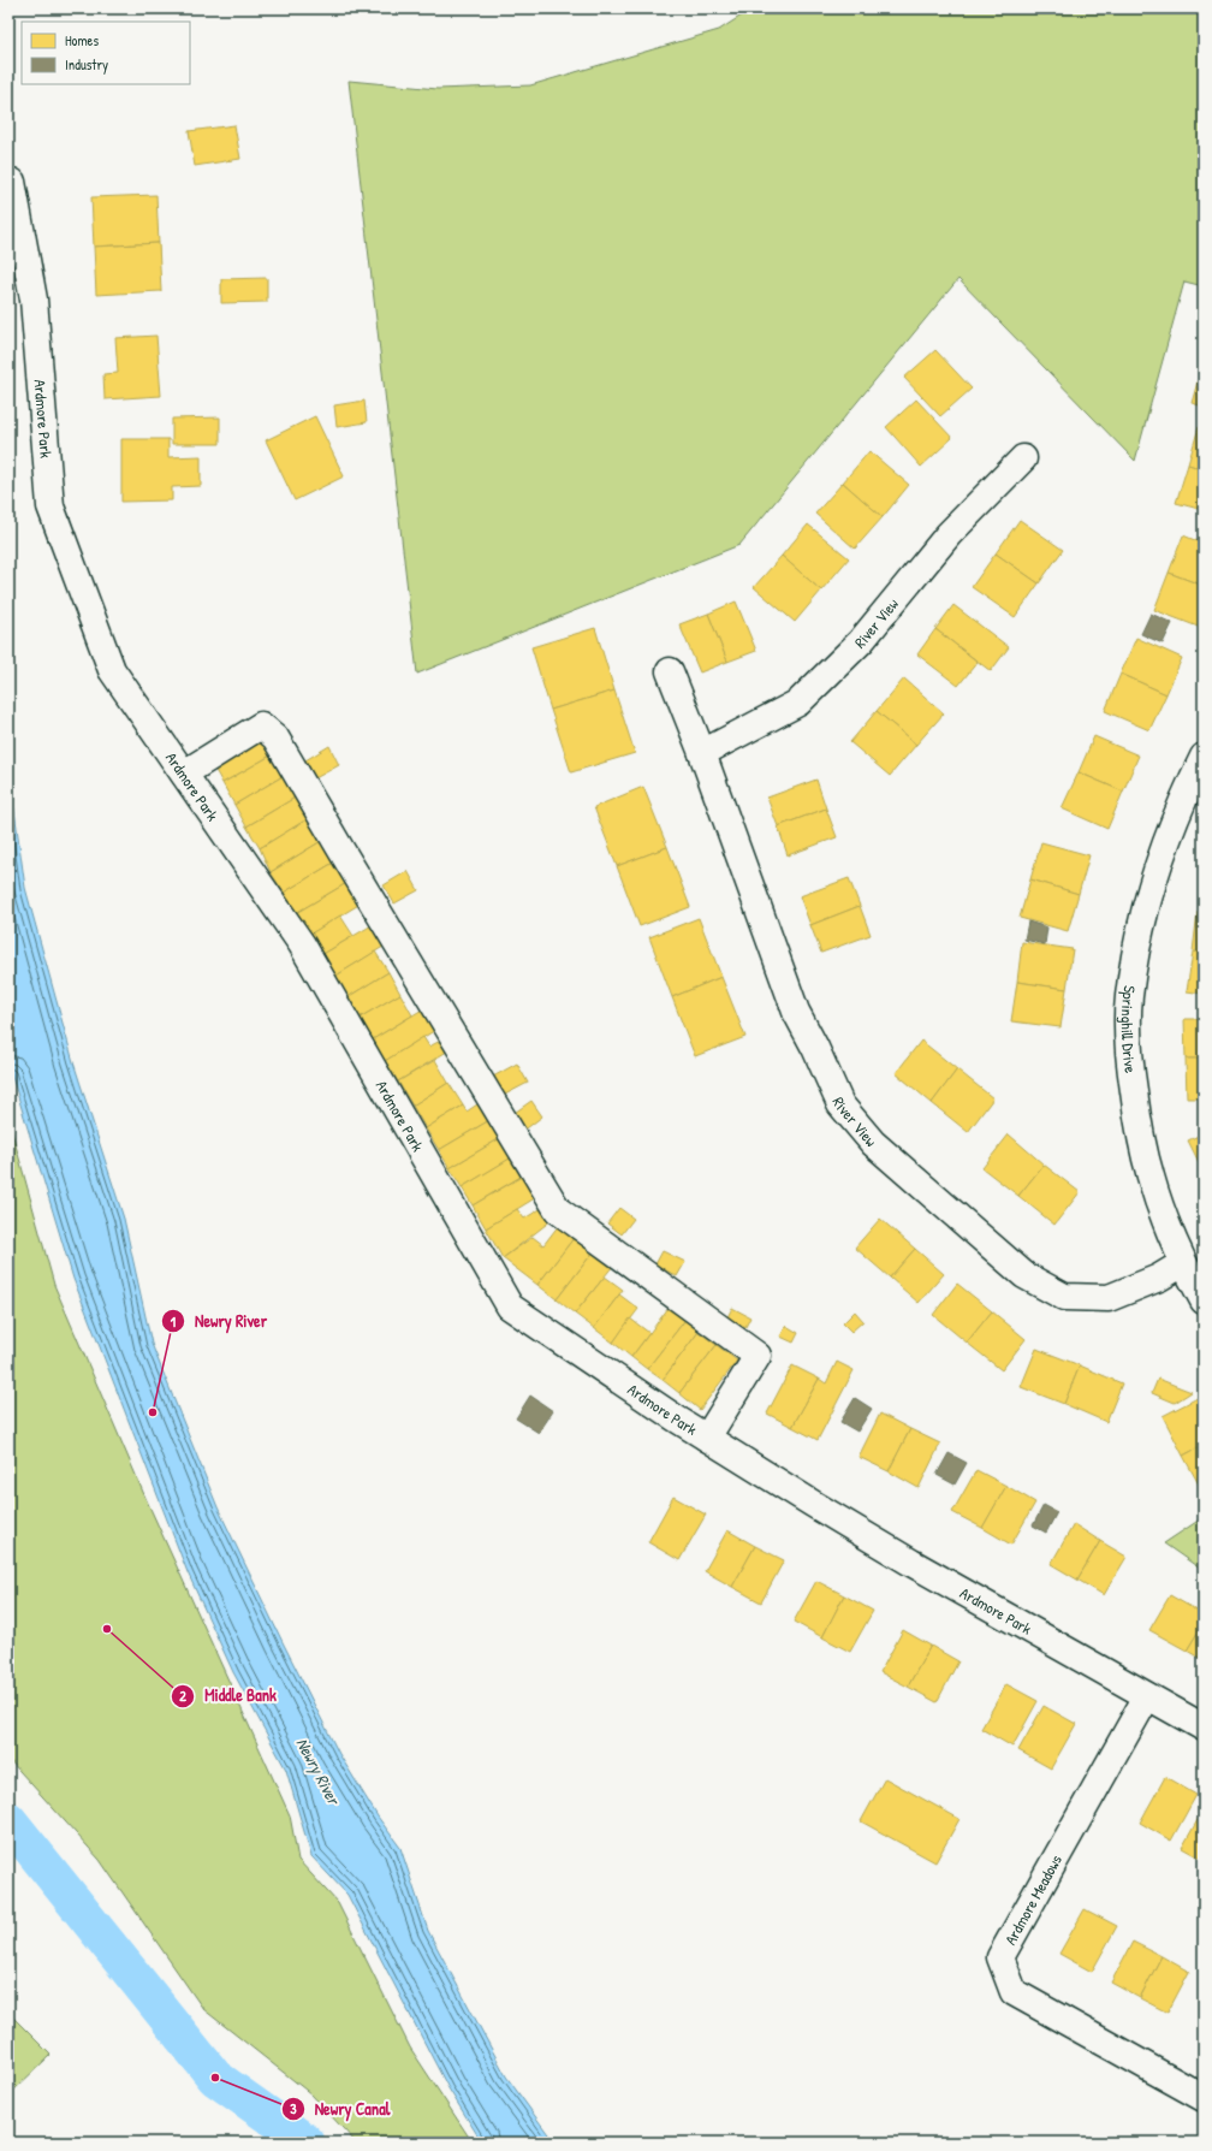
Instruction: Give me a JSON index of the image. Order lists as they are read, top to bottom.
{
  "streets": {
    "street": [
      "Ardmore Park",
      "River View",
      "Springhill Drive",
      "Ardmore Meadows"
    ]
  },
  "crossings": [
    ["Ardmore Park", "Ardmore Meadows"],
    ["River View", "Springhill Drive"]
  ],
  "water": ["Newry River"],
  "places": ["Newry River", "Middle Bank", "Newry Canal"],
  "legend": ["Homes", "Industry"]
}
